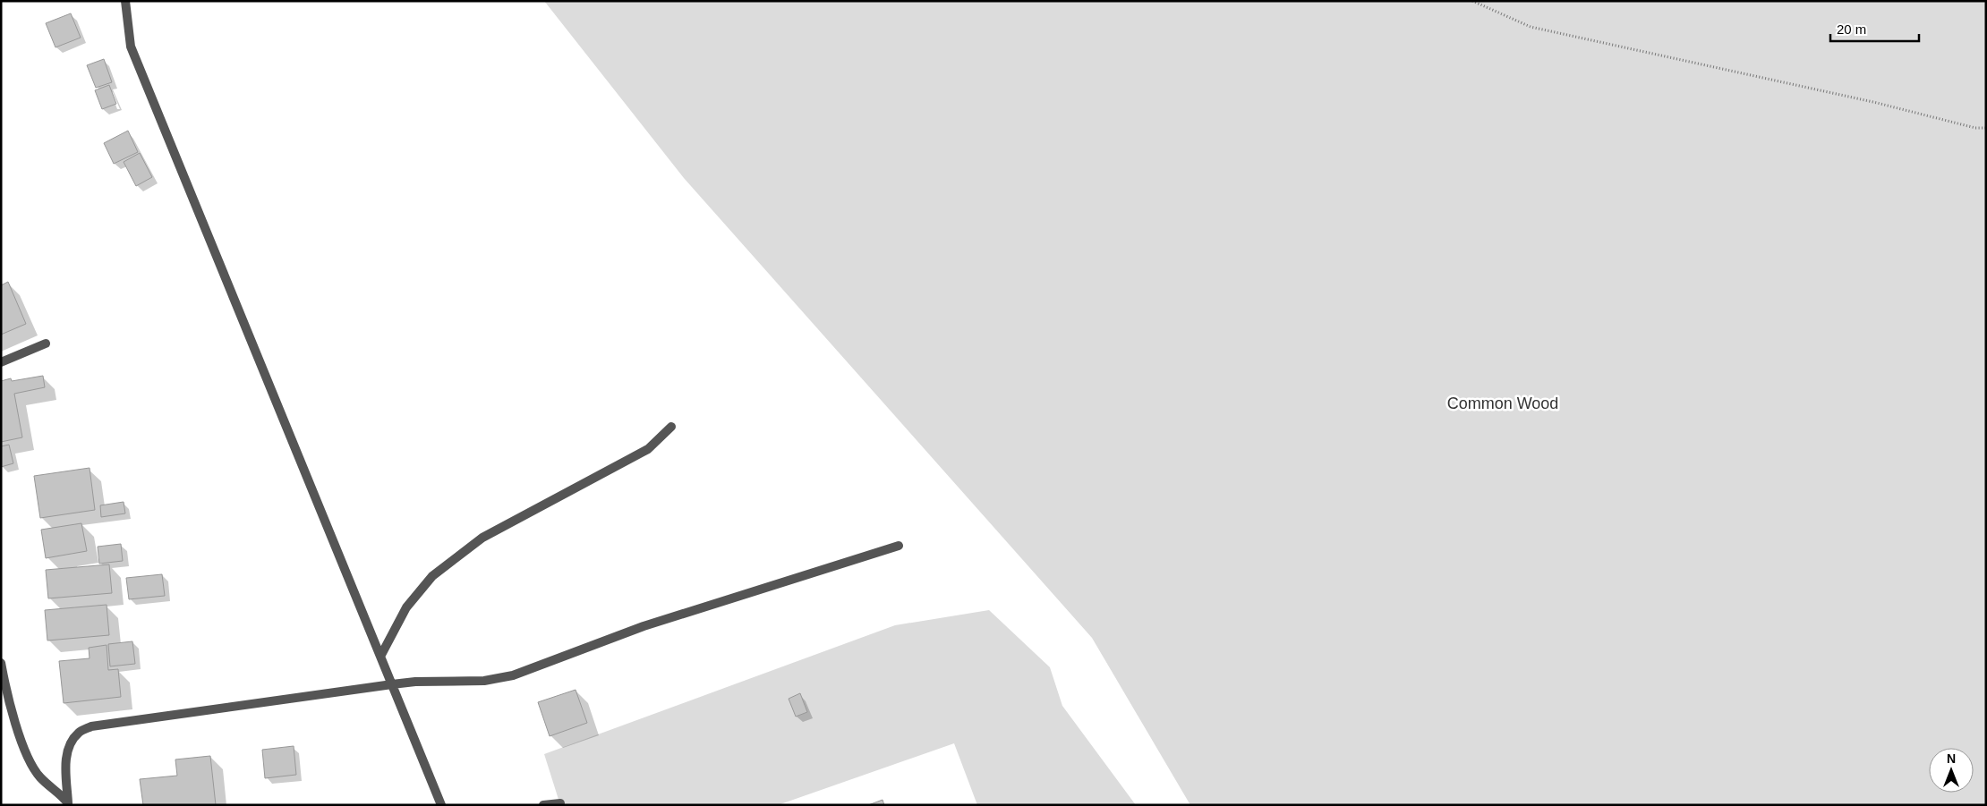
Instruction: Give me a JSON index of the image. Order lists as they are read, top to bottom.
{
  "parks": ["Common Wood"],
  "scale_bar": "20 m",
  "north": "top"
}
